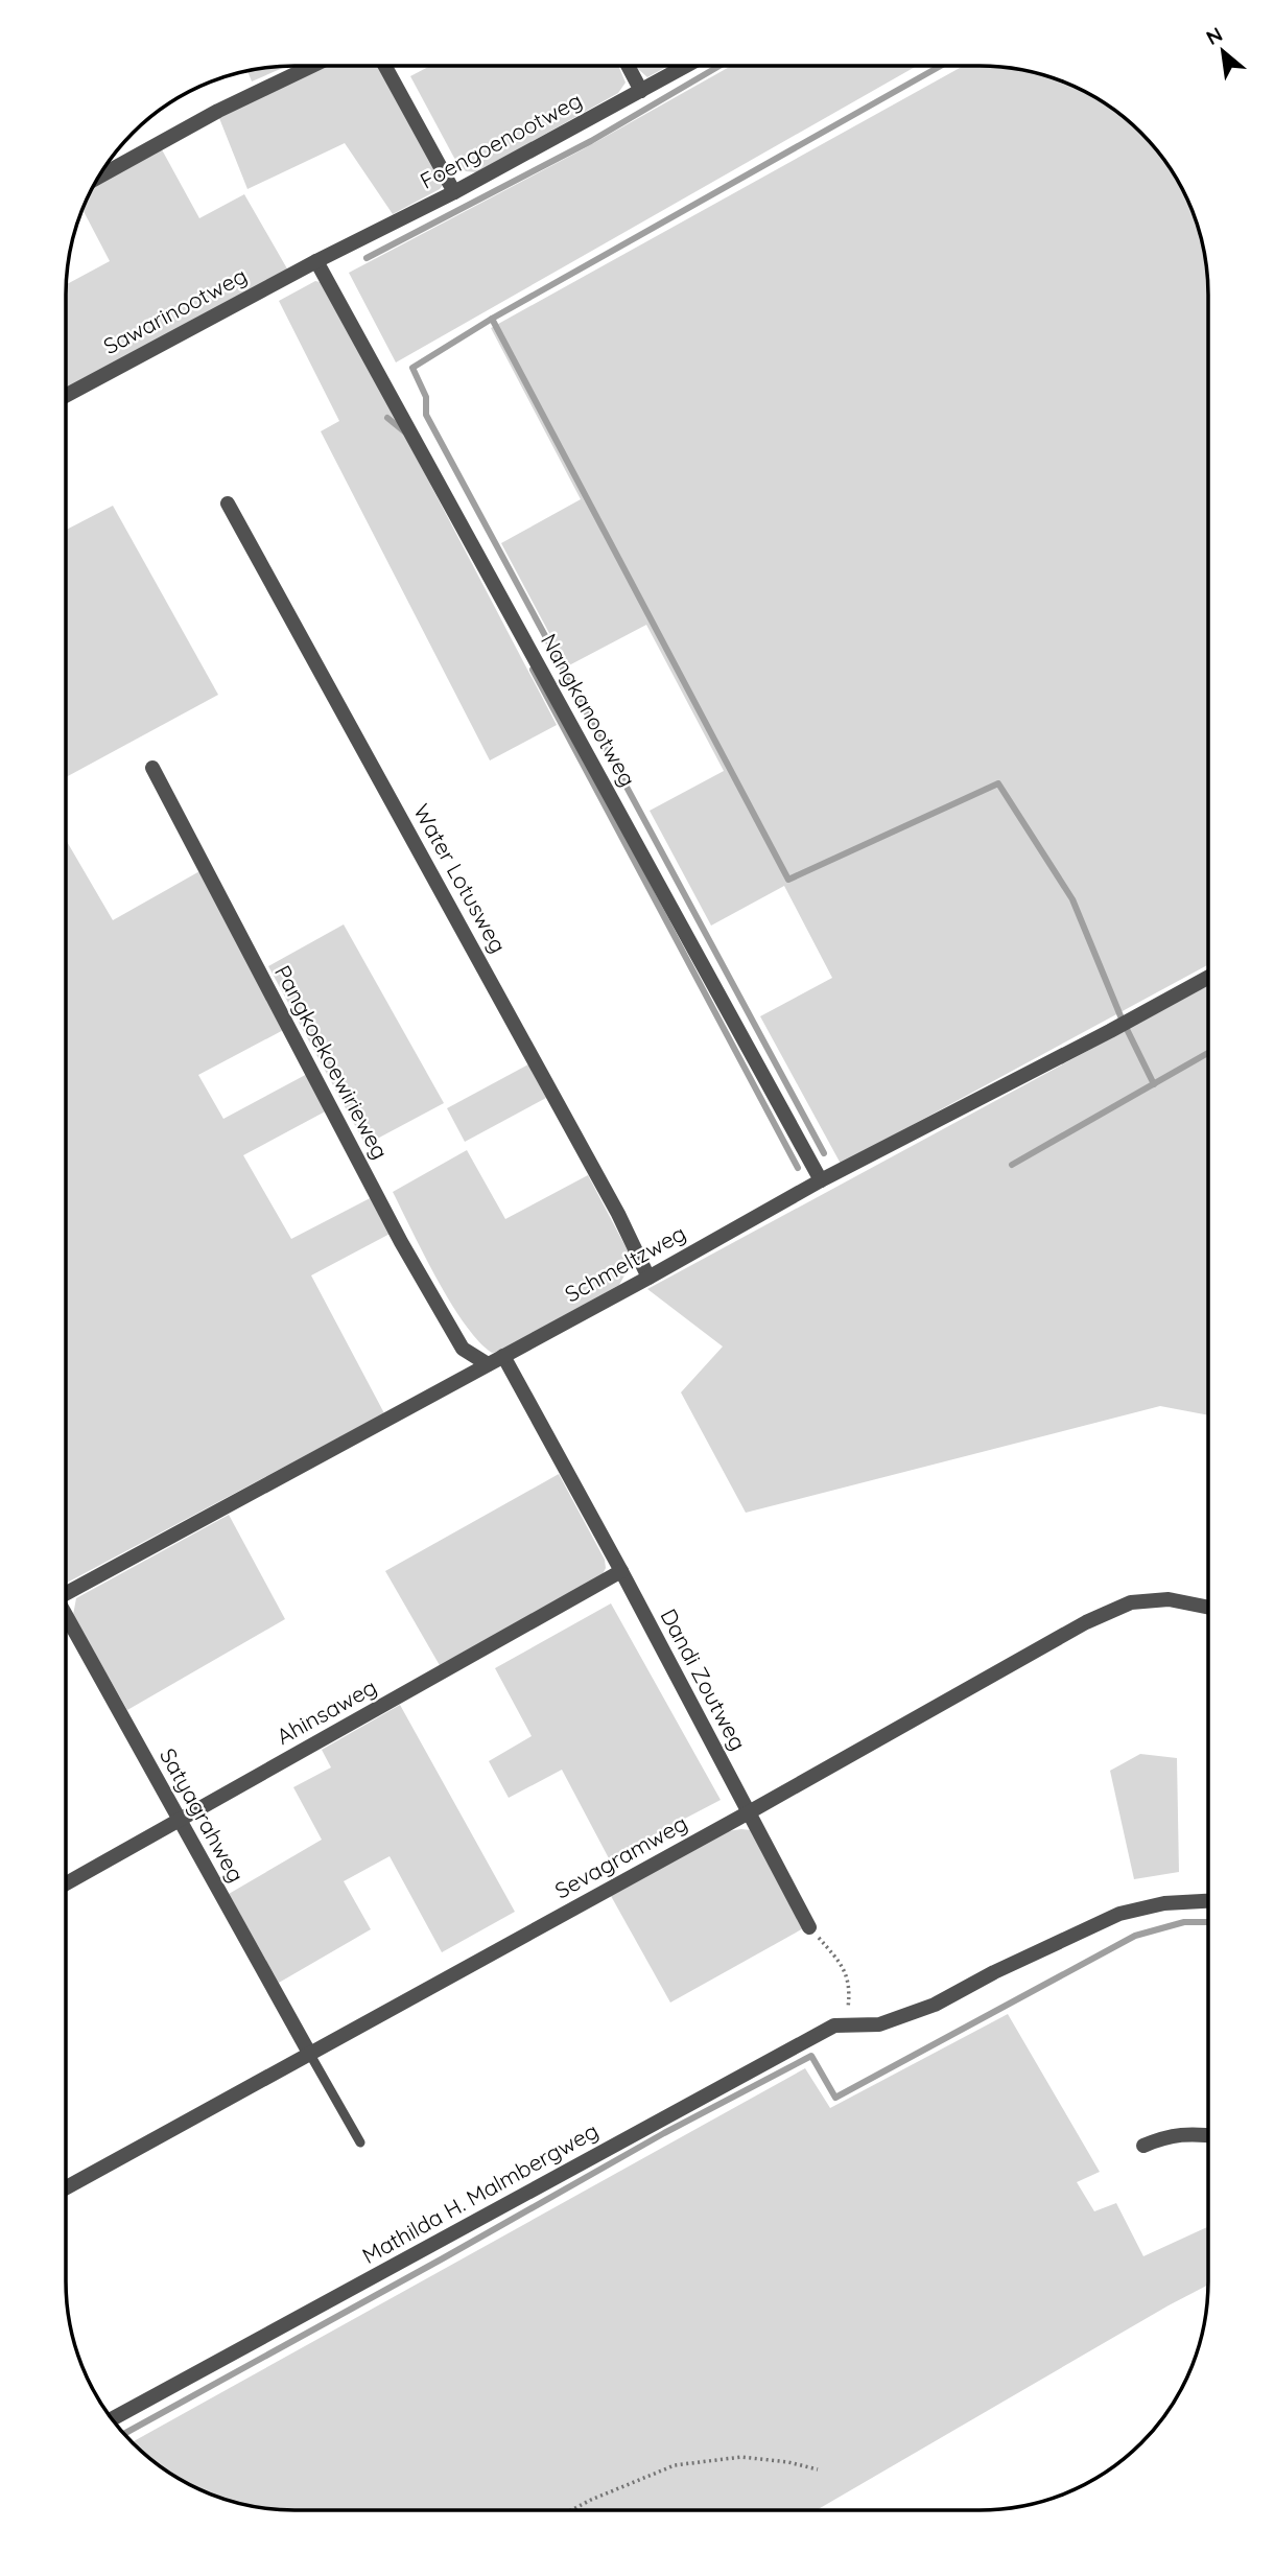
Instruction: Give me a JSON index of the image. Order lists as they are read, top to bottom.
{
  "streets": {
    "street": [
      "Foengoenootweg",
      "Sawarinootweg",
      "Nangkanootweg",
      "Water Lotusweg",
      "Pangkoekoewirieweg",
      "Schmeltzweg",
      "Dandi Zoutweg",
      "Ahinsaweg",
      "Satyagrahweg",
      "Sevagramweg",
      "Mathilda H. Malmbergweg"
    ]
  },
  "crossings": [
    ["Foengoenootweg", "Sawarinootweg"],
    ["Foengoenootweg", "Nangkanootweg"],
    ["Sawarinootweg", "Nangkanootweg"],
    ["Nangkanootweg", "Schmeltzweg"],
    ["Water Lotusweg", "Schmeltzweg"],
    ["Pangkoekoewirieweg", "Schmeltzweg"],
    ["Schmeltzweg", "Dandi Zoutweg"],
    ["Dandi Zoutweg", "Ahinsaweg"],
    ["Dandi Zoutweg", "Sevagramweg"],
    ["Ahinsaweg", "Satyagrahweg"],
    ["Satyagrahweg", "Sevagramweg"]
  ],
  "north": "top left"
}
